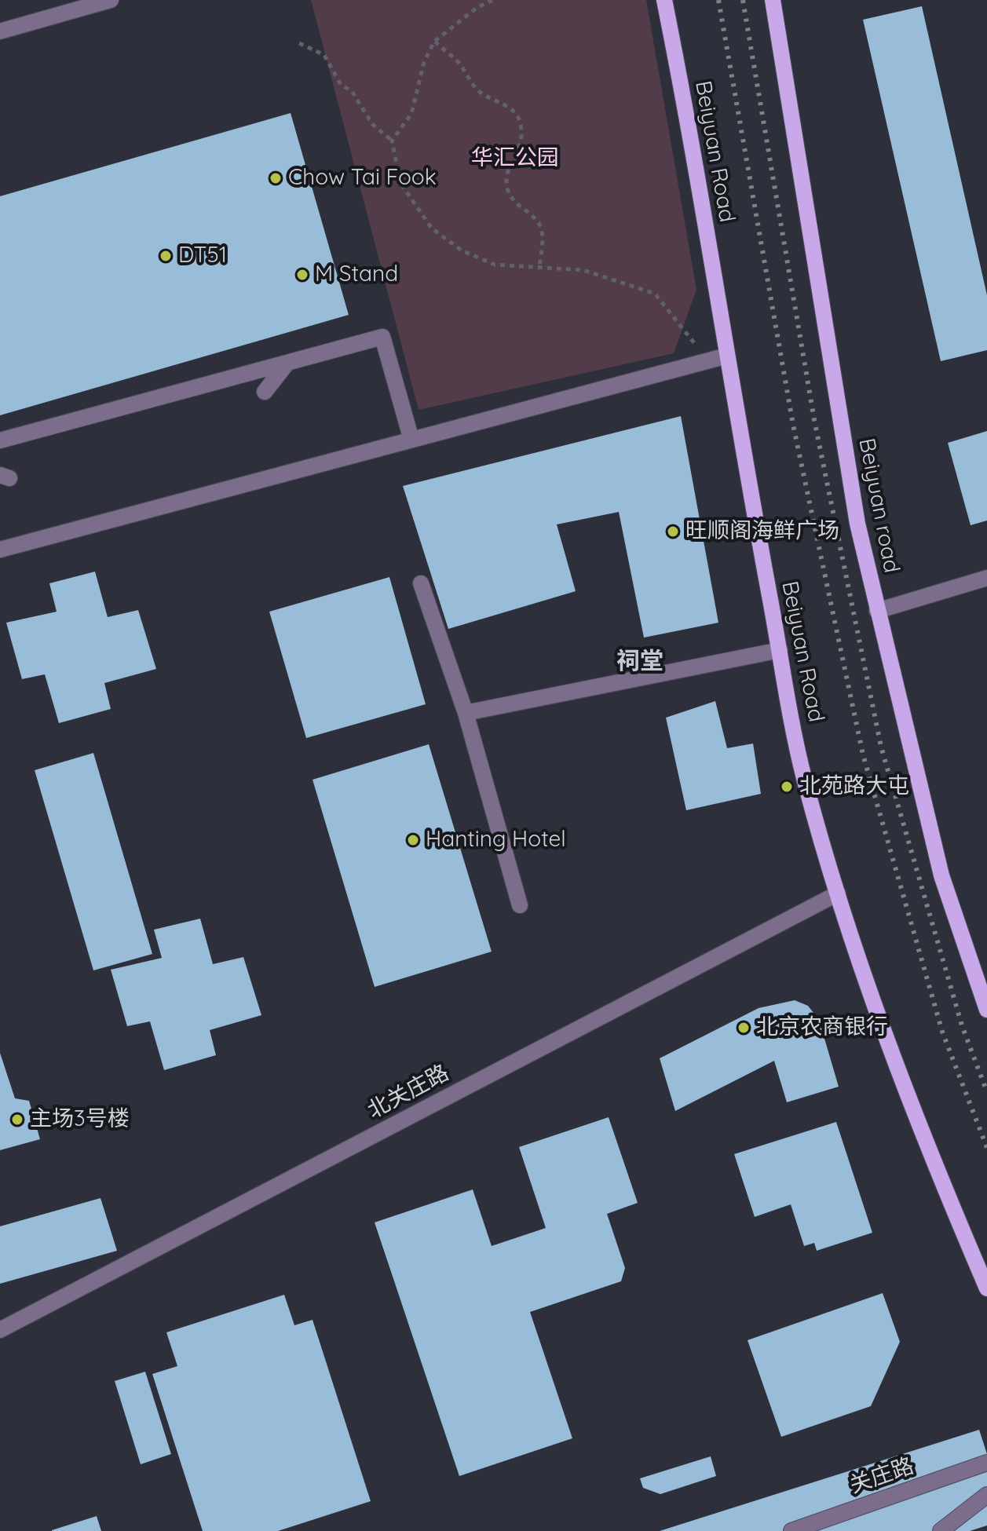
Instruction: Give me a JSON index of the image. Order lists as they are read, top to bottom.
{
  "streets": {
    "main road": ["Beiyuan Road", "Beiyuan road"],
    "street": ["北关庄路", "关庄路"]
  },
  "crossings": [
    ["Beiyuan Road", "北关庄路"]
  ],
  "districts": ["祠堂"],
  "parks": ["华汇公园"],
  "places": [
    "Chow Tai Fook",
    "DT51",
    "M Stand",
    "旺顺阁海鲜广场",
    "北苑路大屯",
    "Hanting Hotel",
    "北京农商银行",
    "主场3号楼"
  ]
}
